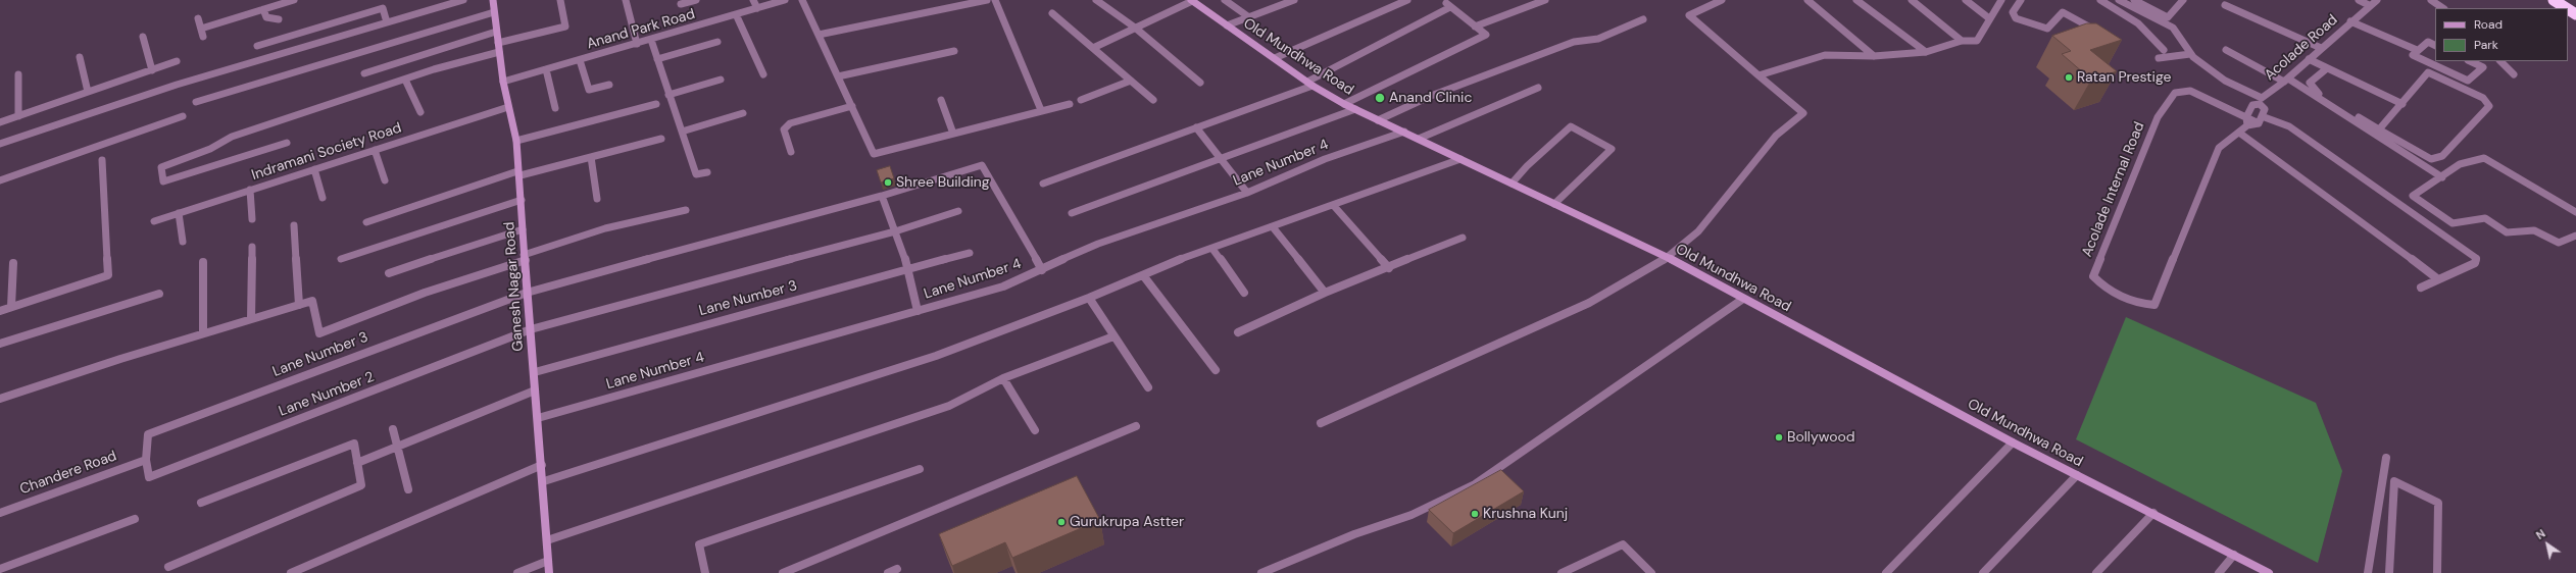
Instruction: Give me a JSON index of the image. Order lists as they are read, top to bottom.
{
  "streets": {
    "street": [
      "Anand Park Road",
      "Acolade Road",
      "Old Mundhwa Road",
      "Indramani Society Road",
      "Lane Number 4",
      "Acolade Internal Road",
      "Ganesh Nagar Road",
      "Lane Number 3",
      "Lane Number 2",
      "Chandere Road"
    ]
  },
  "crossings": [
    ["Anand Park Road", "Ganesh Nagar Road"],
    ["Acolade Road", "Acolade Internal Road"],
    ["Old Mundhwa Road", "Lane Number 4"],
    ["Indramani Society Road", "Ganesh Nagar Road"],
    ["Lane Number 4", "Ganesh Nagar Road"],
    ["Ganesh Nagar Road", "Lane Number 3"],
    ["Ganesh Nagar Road", "Lane Number 2"],
    ["Lane Number 3", "Lane Number 2"],
    ["Lane Number 3", "Chandere Road"],
    ["Lane Number 2", "Chandere Road"]
  ],
  "places": [
    "Ratan Prestige",
    "Anand Clinic",
    "Shree Building",
    "Bollywood",
    "Krushna Kunj",
    "Gurukrupa Astter"
  ],
  "legend": ["Road", "Park"],
  "north": "top left"
}
